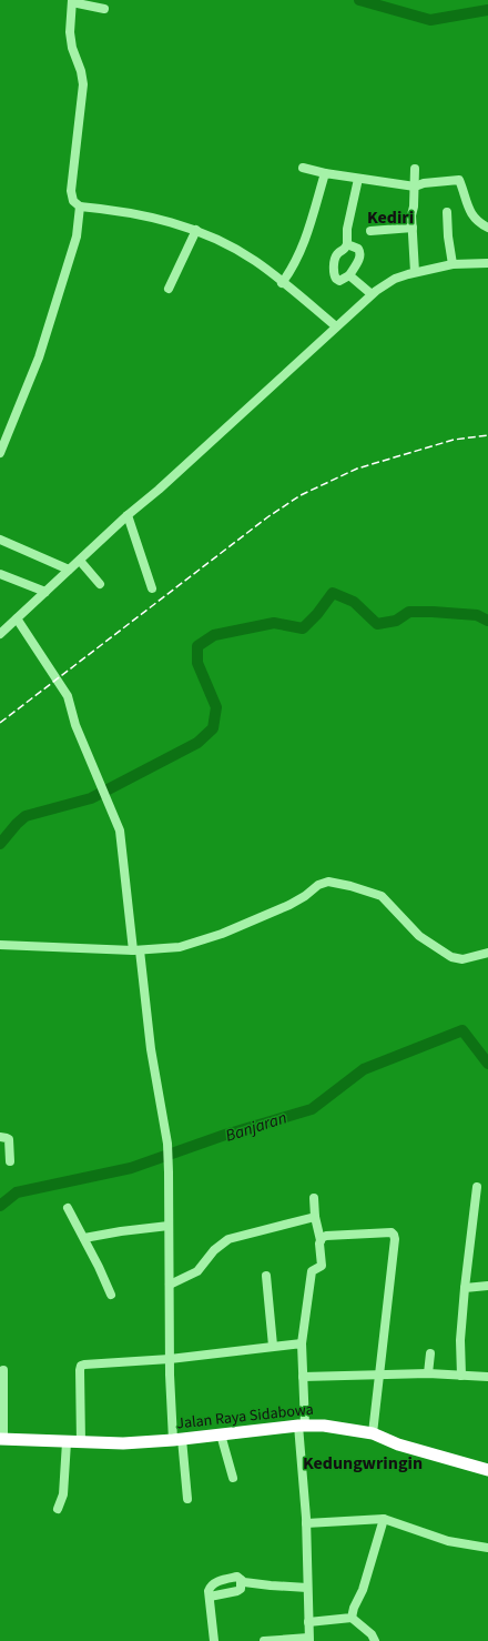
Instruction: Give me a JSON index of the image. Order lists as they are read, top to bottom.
{
  "streets": {
    "highway": ["Jalan Raya Sidabowa"]
  },
  "districts": ["Kediri", "Kedungwringin"],
  "water": ["Banjaran"]
}
